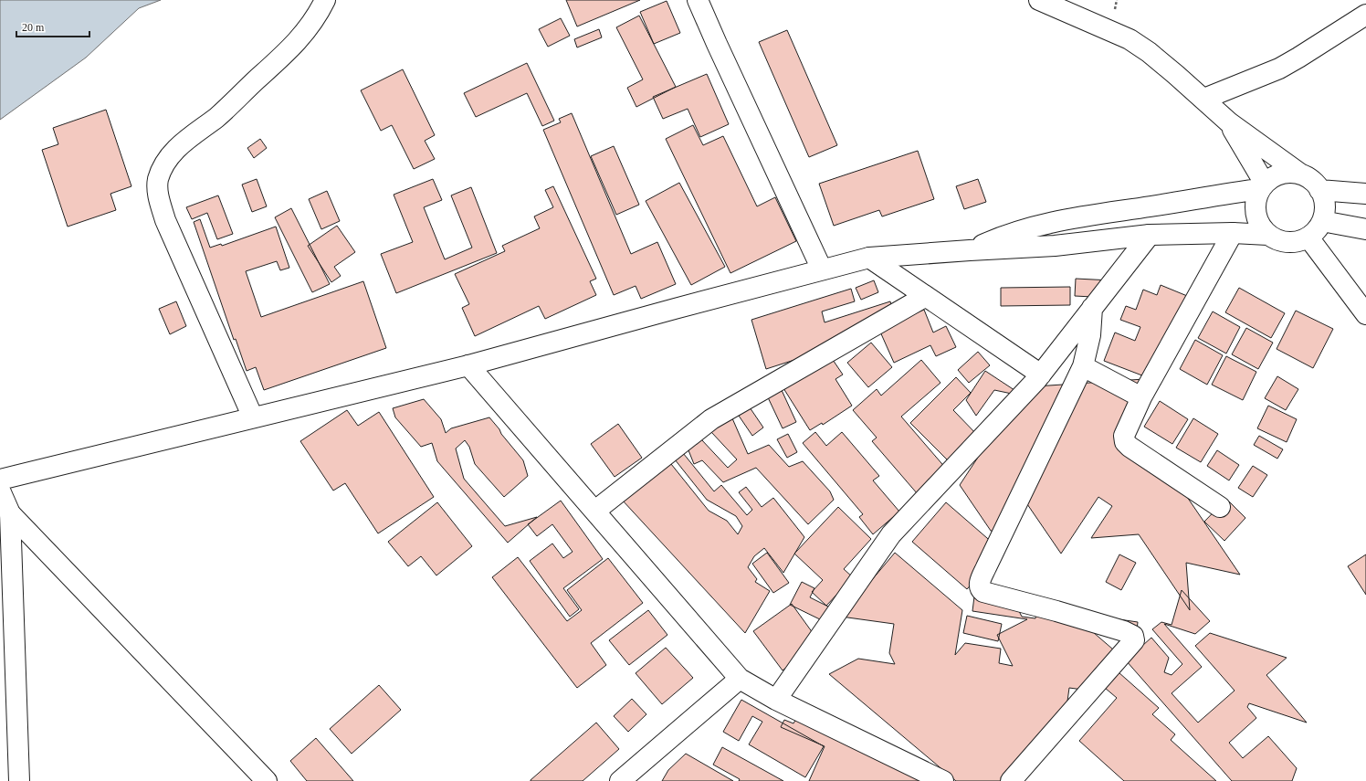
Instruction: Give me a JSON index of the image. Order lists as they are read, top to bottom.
{
  "scale_bar": "20 m"
}
